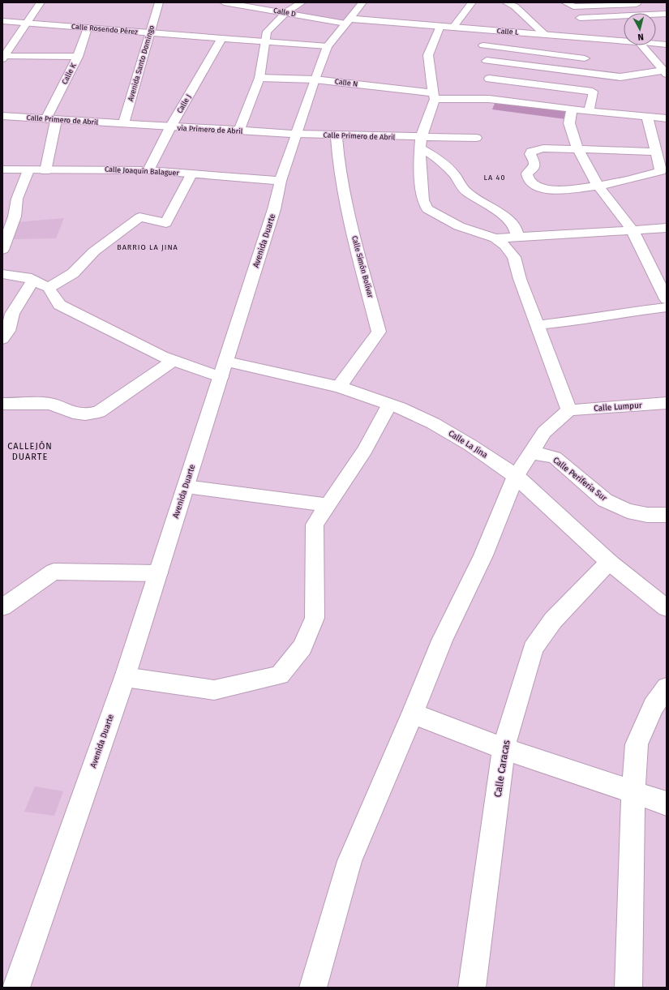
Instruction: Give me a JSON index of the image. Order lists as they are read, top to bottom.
{
  "streets": {
    "street": [
      "Calle D",
      "Calle Rosendo Pérez",
      "Calle L",
      "Avenida Santo Domingo",
      "Calle K",
      "Calle N",
      "Calle J",
      "Calle Primero de Abril",
      "via Primero de Abril",
      "Calle Joaquín Balaguer",
      "Avenida Duarte",
      "Calle Simón Bolívar",
      "Calle Lumpur",
      "Calle La Jina",
      "Calle Periferia Sur",
      "Calle Caracas"
    ]
  },
  "crossings": [
    ["Calle D", "Calle L"],
    ["Calle D", "Avenida Duarte"],
    ["Calle Rosendo Pérez", "Avenida Santo Domingo"],
    ["Calle Rosendo Pérez", "Calle K"],
    ["Calle Rosendo Pérez", "Calle J"],
    ["Calle Rosendo Pérez", "Avenida Duarte"],
    ["Calle L", "Avenida Duarte"],
    ["Avenida Santo Domingo", "Calle Primero de Abril"],
    ["Avenida Santo Domingo", "via Primero de Abril"],
    ["Calle K", "Calle Primero de Abril"],
    ["Calle K", "Calle Joaquín Balaguer"],
    ["Calle N", "Avenida Duarte"],
    ["Calle J", "via Primero de Abril"],
    ["Calle J", "Calle Joaquín Balaguer"],
    ["Calle Primero de Abril", "via Primero de Abril"],
    ["Calle Primero de Abril", "Avenida Duarte"],
    ["Calle Primero de Abril", "Calle Simón Bolívar"],
    ["via Primero de Abril", "Avenida Duarte"],
    ["Calle Joaquín Balaguer", "Avenida Duarte"],
    ["Avenida Duarte", "Calle La Jina"],
    ["Calle Simón Bolívar", "Calle La Jina"],
    ["Calle La Jina", "Calle Caracas"]
  ],
  "districts": ["LA 40", "BARRIO LA JINA", "CALLEJÓN DUARTE"],
  "north": "bottom"
}
